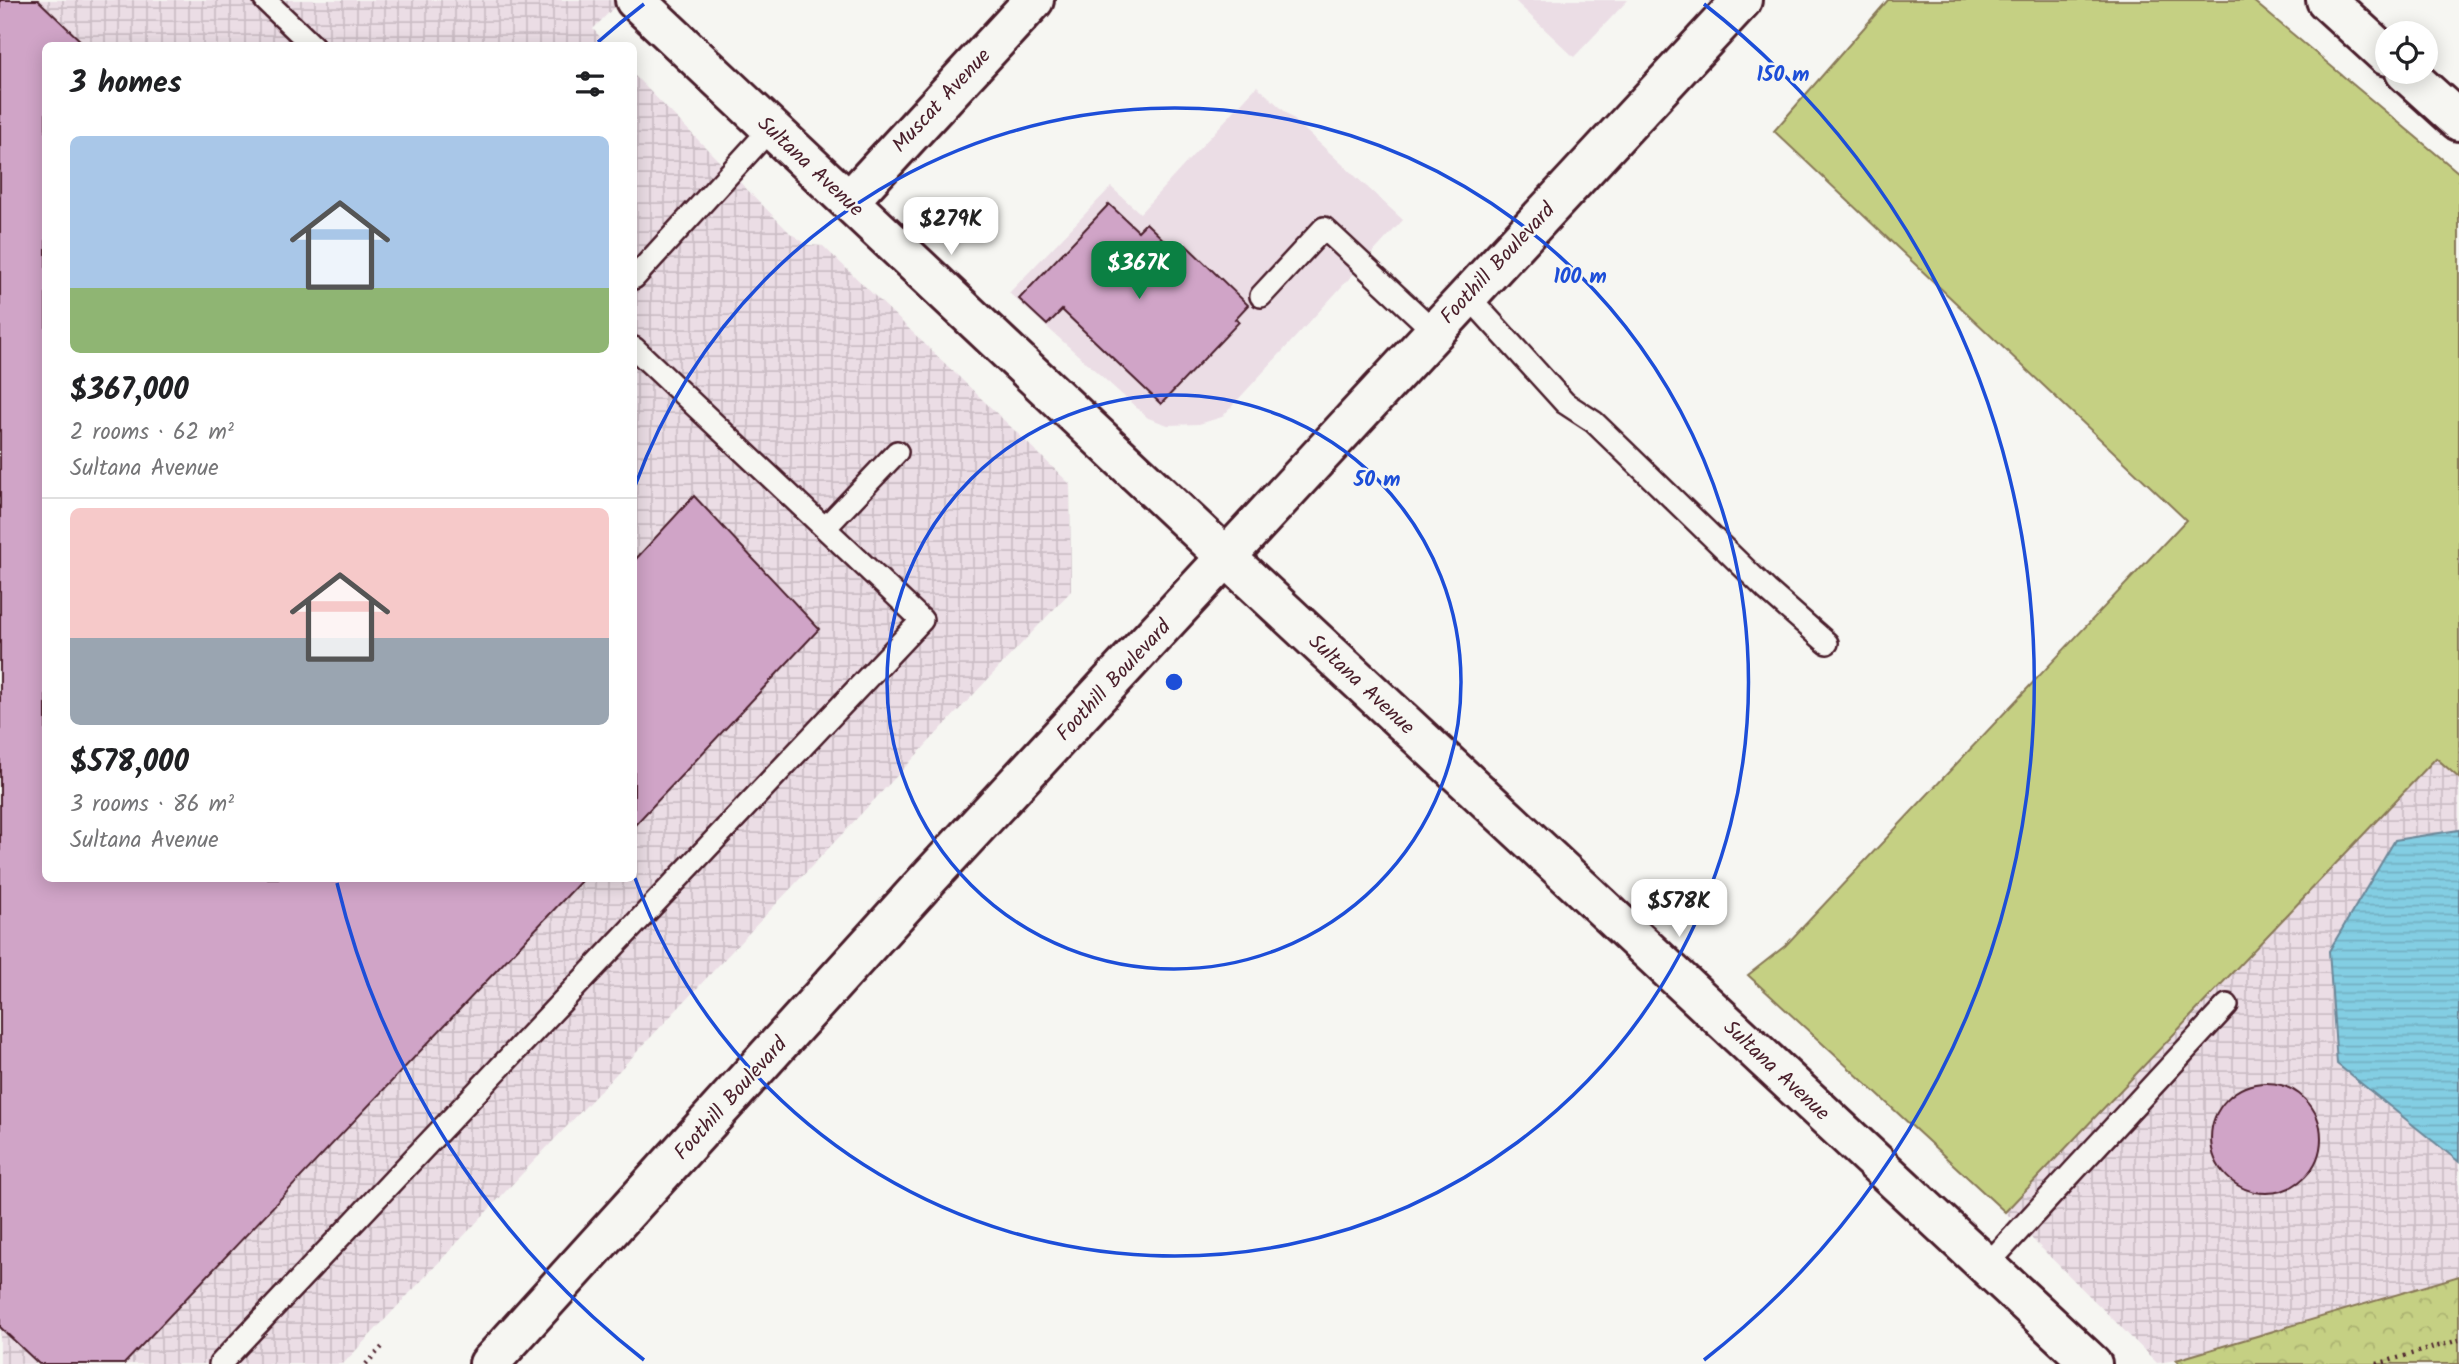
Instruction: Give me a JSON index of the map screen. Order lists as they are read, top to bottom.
{
  "streets": {
    "street": ["Muscat Avenue", "Sultana Avenue", "Foothill Boulevard"]
  },
  "crossings": [
    ["Muscat Avenue", "Sultana Avenue"],
    ["Sultana Avenue", "Foothill Boulevard"]
  ],
  "page": {
    "heading": "3 homes",
    "list": [
      {
        "name": "$367,000",
        "note": "2 rooms · 62 m² · Sultana Avenue"
      },
      {
        "name": "$578,000",
        "note": "3 rooms · 86 m² · Sultana Avenue"
      }
    ],
    "price": ["$279K", "$367K", "$578K"]
  },
  "rings": ["150 m", "100 m", "50 m"]
}
